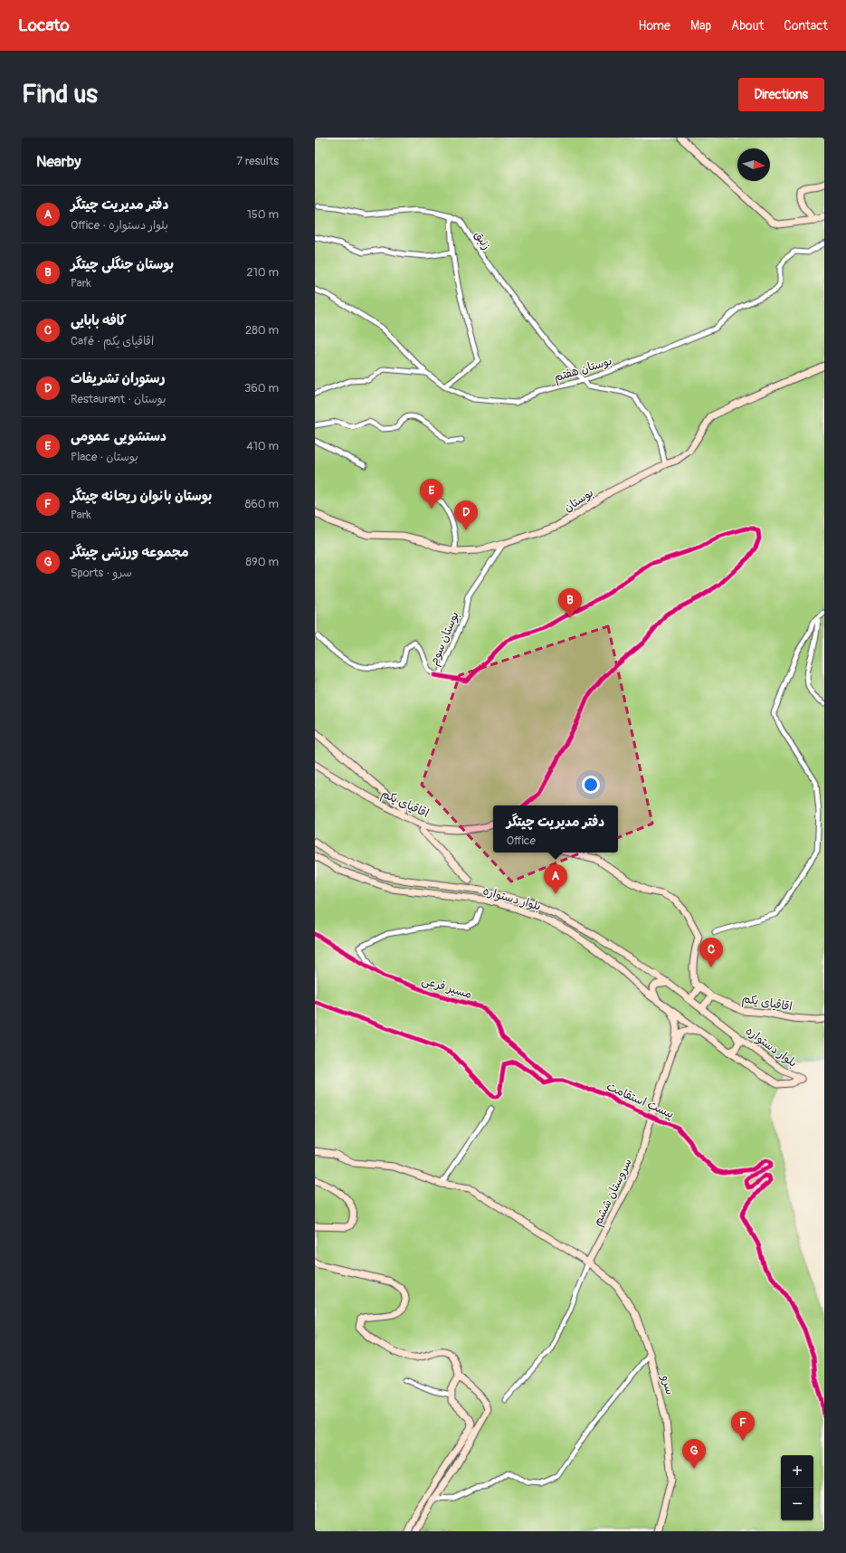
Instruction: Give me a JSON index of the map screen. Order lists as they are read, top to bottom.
{
  "streets": {
    "street": [
      "زنبق",
      "بوستان هفتم",
      "بوستان",
      "بوستان سوم",
      "اقاقیای یکم",
      "بلوار دستواره",
      "سروستان ششم",
      "سرو"
    ],
    "cycle path": ["مسیر فرعی", "پیست استقامت"]
  },
  "crossings": [
    ["زنبق", "بوستان هفتم"],
    ["بوستان", "بوستان سوم"],
    ["سروستان ششم", "سرو"]
  ],
  "north": "right",
  "page": {
    "header": "Locato",
    "nav": [
      "Home",
      "Map",
      "About",
      "Contact"
    ],
    "buttons": "Directions",
    "title": "Find us",
    "heading": ["Nearby", "7 results"],
    "list": [
      {
        "mark": "A",
        "name": "دفتر مدیریت چیتگر",
        "note": "Office · بلوار دستواره",
        "value": "150 m"
      },
      {
        "mark": "B",
        "name": "بوستان جنگلی چیتگر",
        "note": "Park",
        "value": "210 m"
      },
      {
        "mark": "C",
        "name": "کافه بابایی",
        "note": "Café · اقاقیای یکم",
        "value": "280 m"
      },
      {
        "mark": "D",
        "name": "رستوران تشریفات",
        "note": "Restaurant · بوستان",
        "value": "360 m"
      },
      {
        "mark": "E",
        "name": "دستشویی عمومی",
        "note": "Place · بوستان",
        "value": "410 m"
      },
      {
        "mark": "F",
        "name": "بوستان بانوان ریحانه چیتگر",
        "note": "Park",
        "value": "860 m"
      },
      {
        "mark": "G",
        "name": "مجموعه ورزشی چیتگر",
        "note": "Sports · سرو",
        "value": "890 m"
      }
    ],
    "pins": [
      "E",
      "D",
      "B",
      "A",
      "C",
      "F",
      "G"
    ],
    "popup": ["دفتر مدیریت چیتگر", "Office"],
    "map_buttons": ["+", "−"]
  }
}
